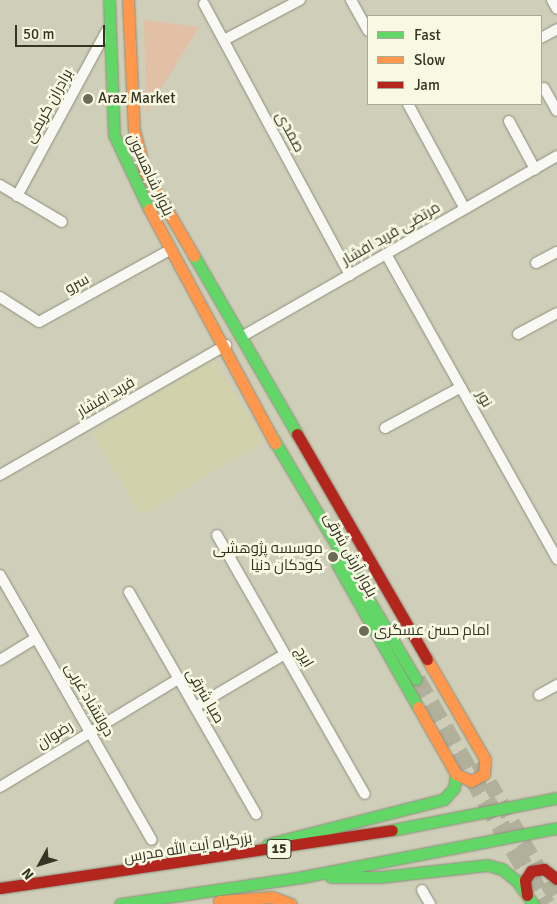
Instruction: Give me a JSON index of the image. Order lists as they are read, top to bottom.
{
  "streets": {
    "main road": [
      "بلوار شاهسون",
      "بلوار آرش شرقی",
      "بزرگراه آیت الله مدرس",
      "15"
    ],
    "street": [
      "برادران کریمی",
      "صمدی",
      "مرتضی فرید افشار",
      "سرو",
      "فرید افشار",
      "نور",
      "ایرج",
      "صبا شرقی",
      "دولتشاد غربی",
      "رضوان"
    ]
  },
  "crossings": [
    ["برادران کریمی", "بلوار شاهسون"],
    ["صمدی", "مرتضی فرید افشار"],
    ["بلوار شاهسون", "مرتضی فرید افشار"],
    ["بلوار شاهسون", "سرو"],
    ["بلوار شاهسون", "فرید افشار"],
    ["بلوار شاهسون", "بلوار آرش شرقی"],
    ["مرتضی فرید افشار", "نور"],
    ["مرتضی فرید افشار", "بلوار آرش شرقی"],
    ["فرید افشار", "بلوار آرش شرقی"],
    ["صبا شرقی", "رضوان"],
    ["دولتشاد غربی", "رضوان"]
  ],
  "places": ["Araz Market", "موسسه پژوهشی کودکان دنیا", "امام حسن عسگری"],
  "legend": ["Fast", "Slow", "Jam"],
  "scale_bar": "50 m",
  "north": "bottom left"
}
